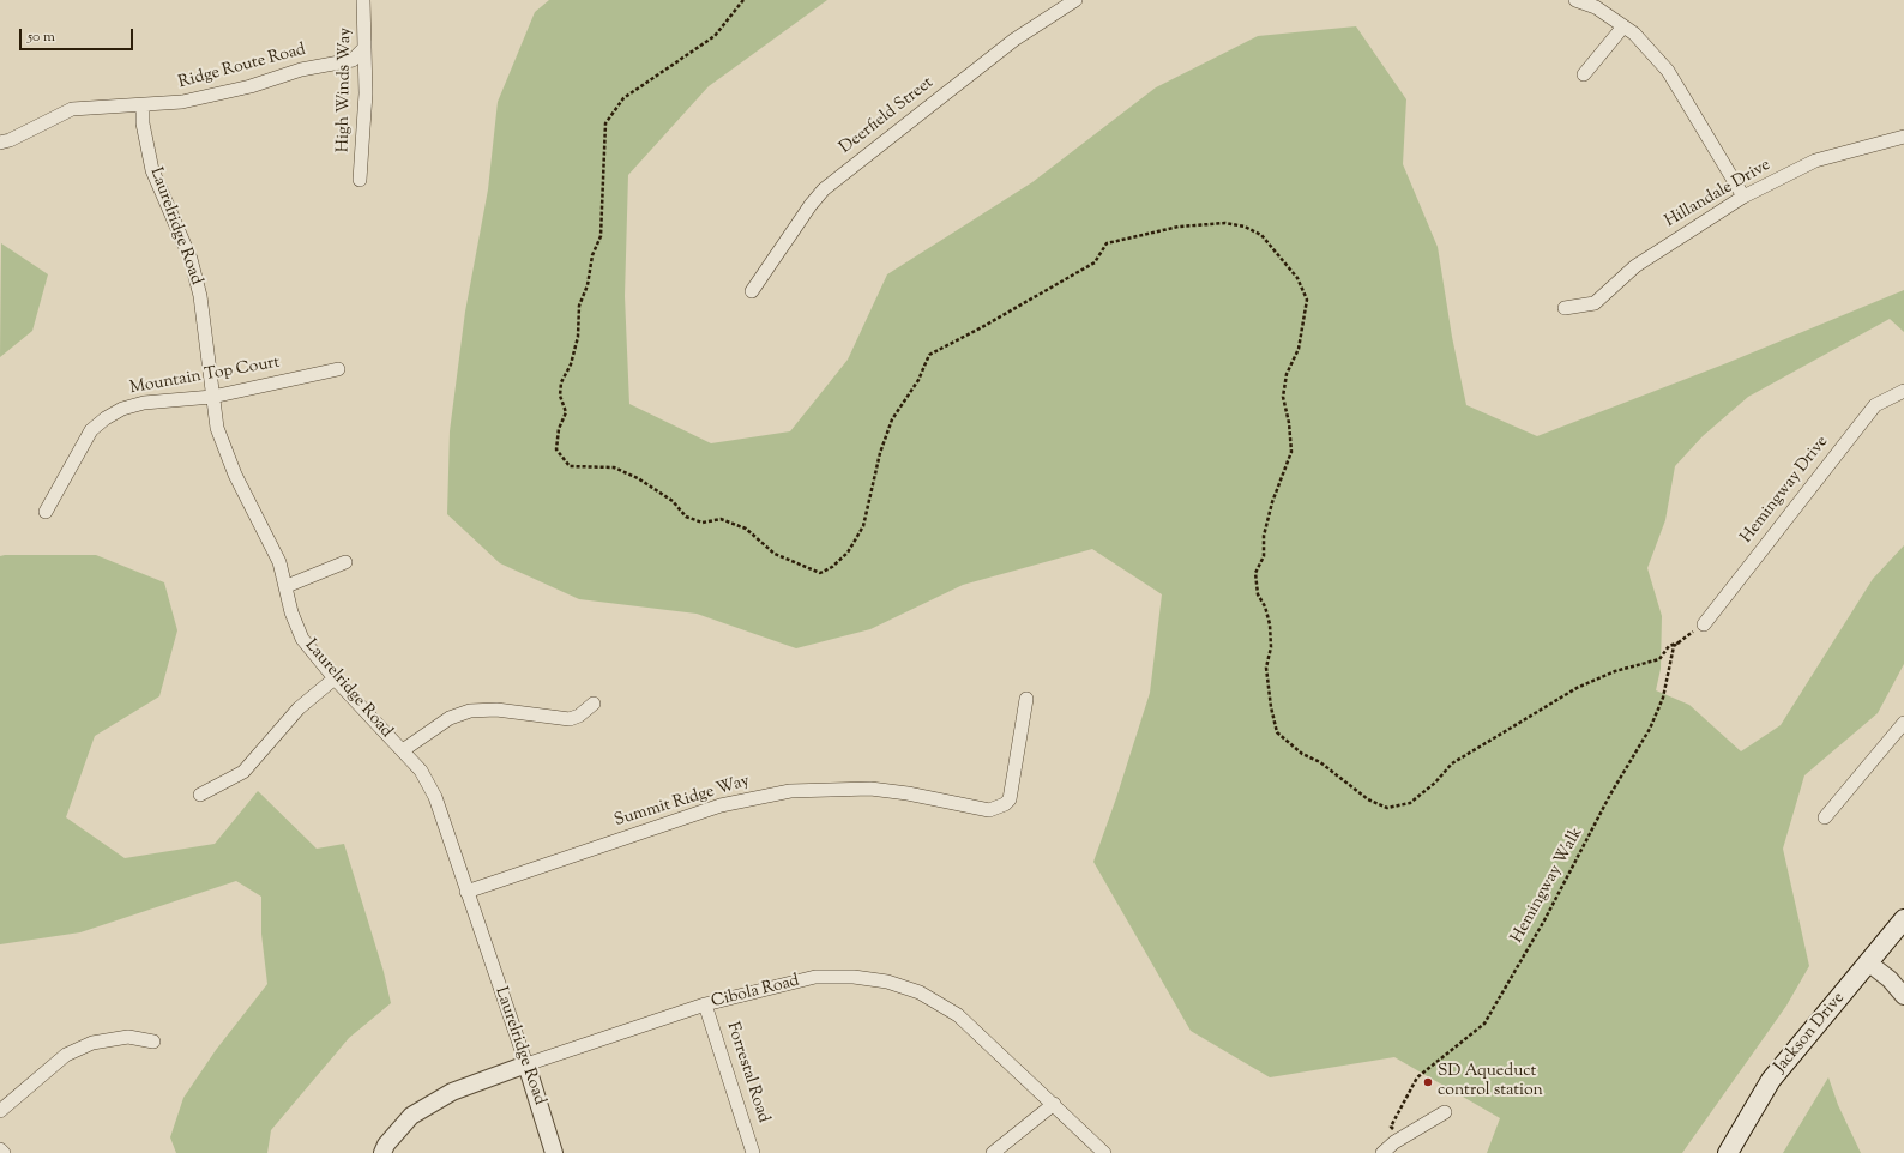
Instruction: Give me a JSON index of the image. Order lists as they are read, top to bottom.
{
  "streets": {
    "main road": ["Jackson Drive"],
    "street": [
      "Ridge Route Road",
      "High Winds Way",
      "Deerfield Street",
      "Hillandale Drive",
      "Laurelridge Road",
      "Mountain Top Court",
      "Hemingway Drive",
      "Summit Ridge Way",
      "Cibola Road",
      "Forrestal Road"
    ],
    "path": ["Hemingway Walk"]
  },
  "crossings": [
    ["Ridge Route Road", "High Winds Way"],
    ["Ridge Route Road", "Laurelridge Road"],
    ["Laurelridge Road", "Mountain Top Court"],
    ["Laurelridge Road", "Summit Ridge Way"],
    ["Laurelridge Road", "Cibola Road"],
    ["Hemingway Drive", "Hemingway Walk"],
    ["Cibola Road", "Forrestal Road"]
  ],
  "places": ["SD Aqueduct control station"],
  "scale_bar": "50 m"
}
